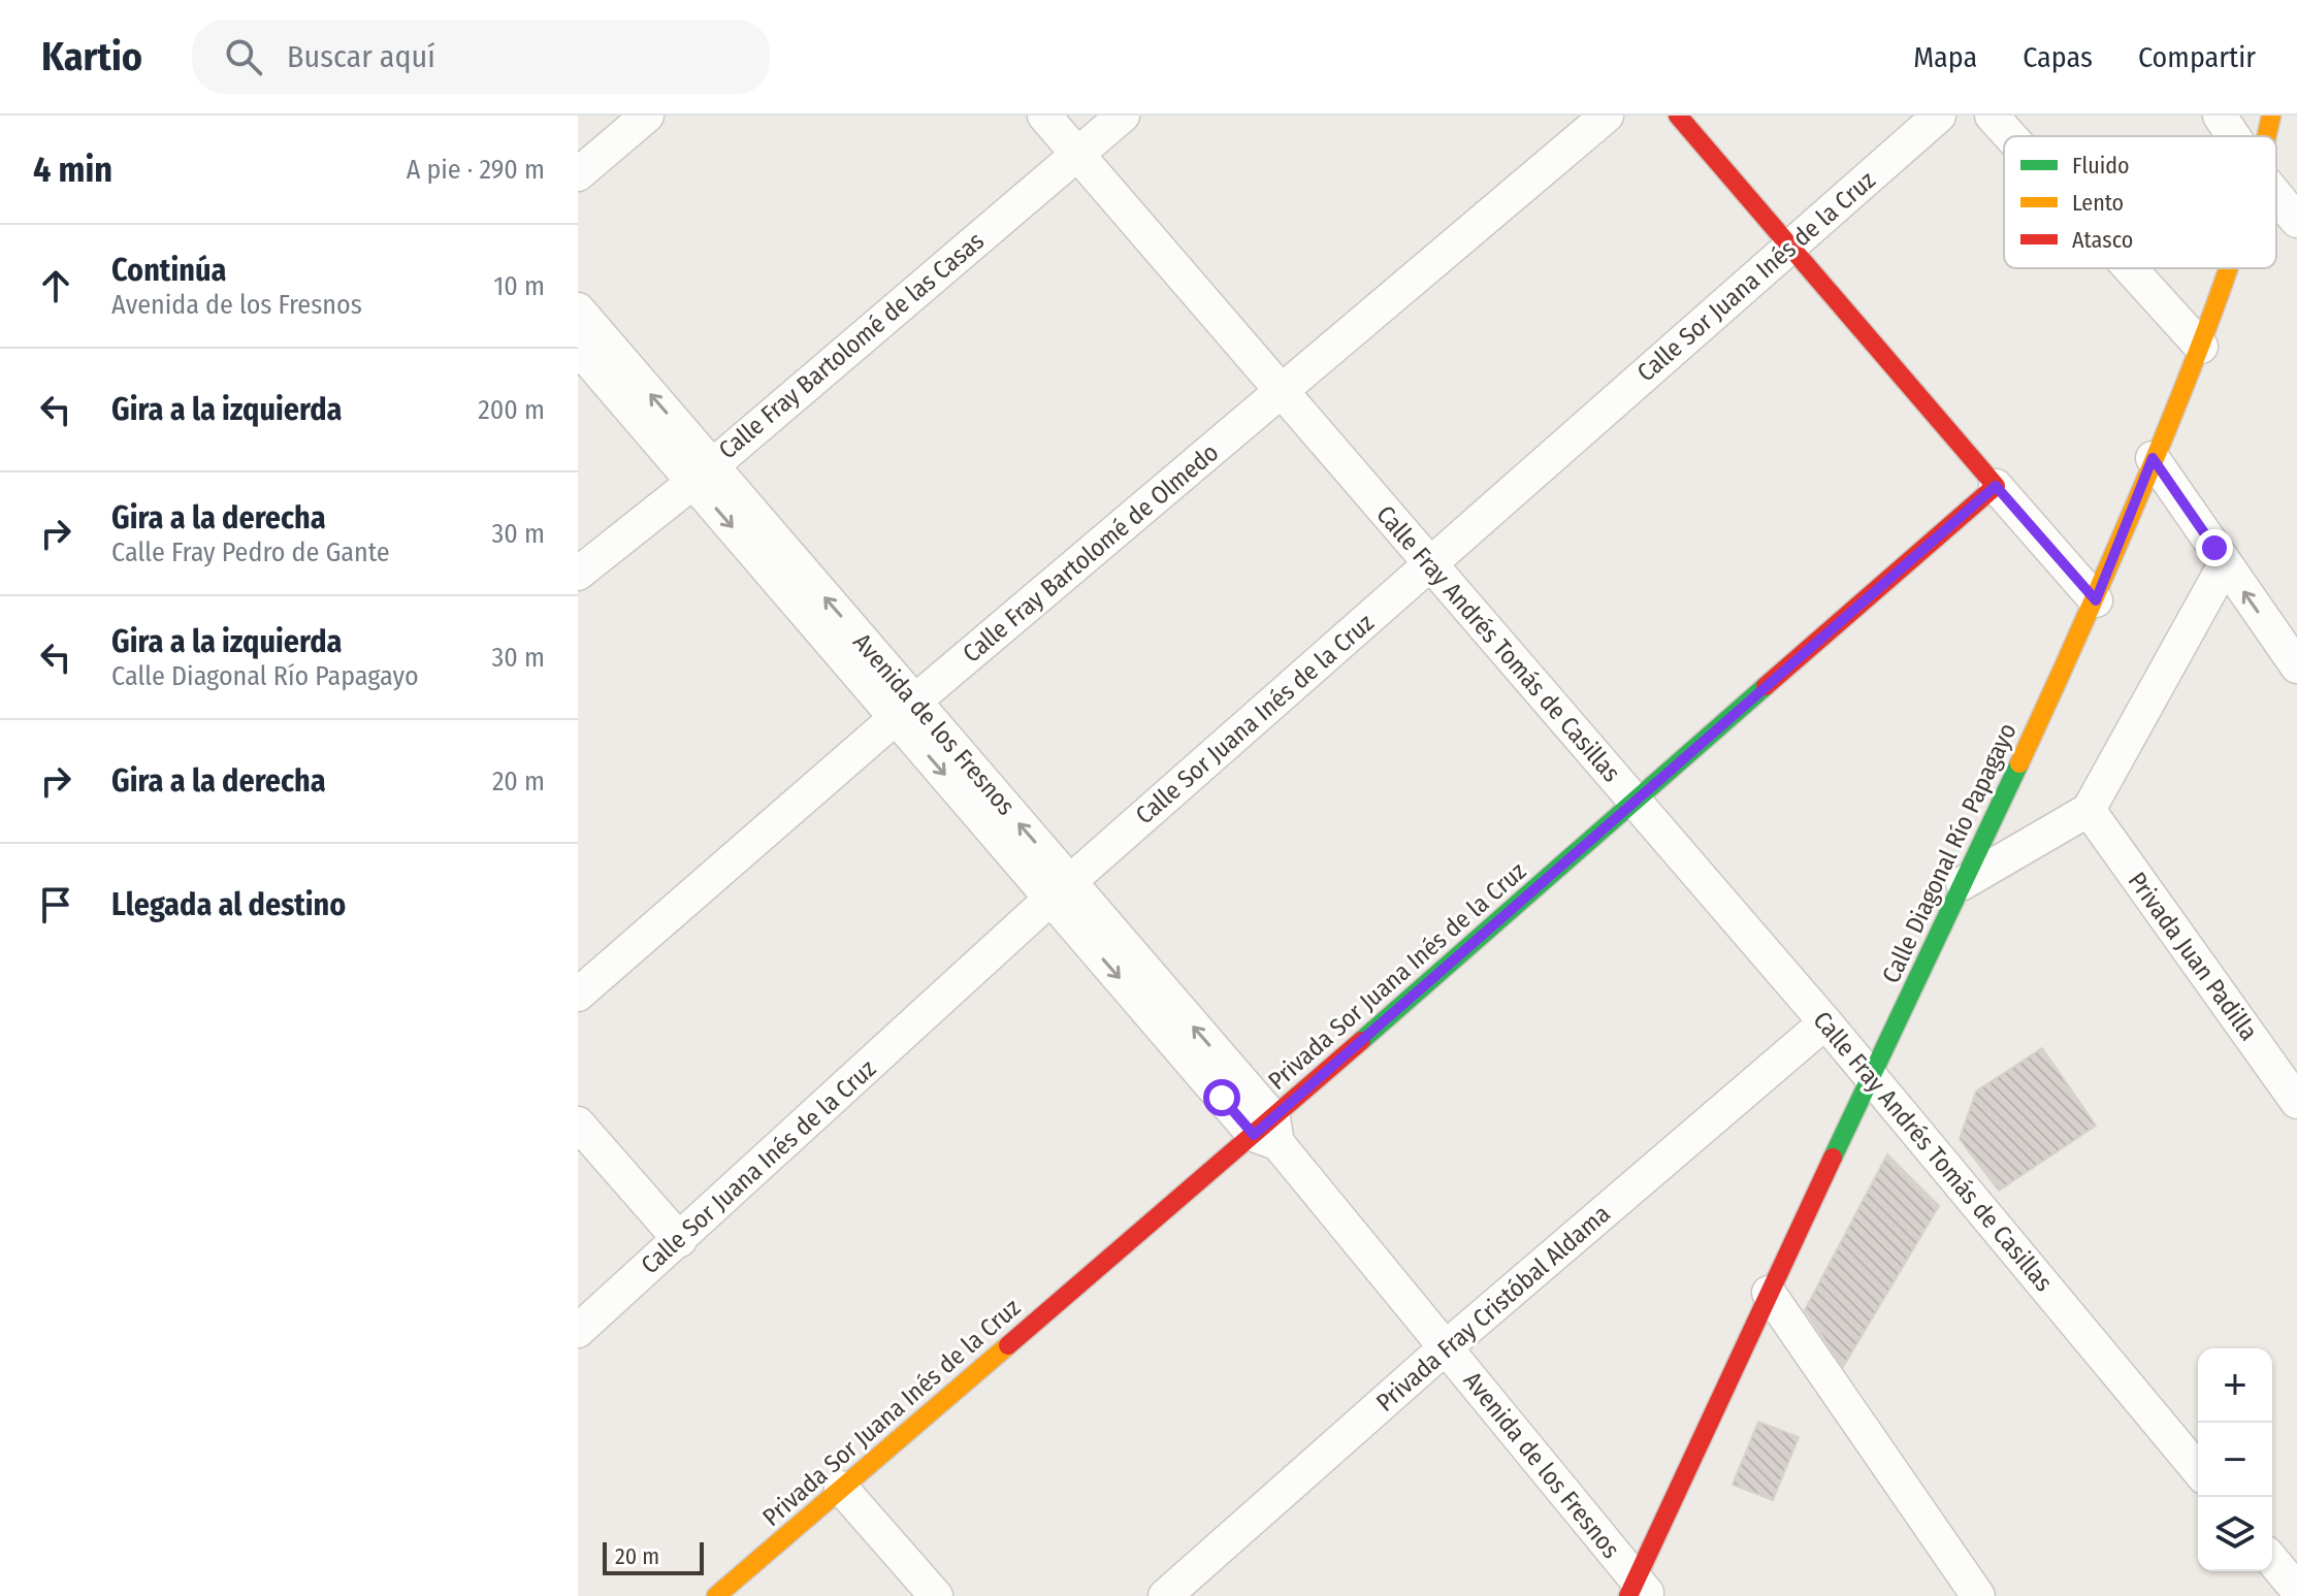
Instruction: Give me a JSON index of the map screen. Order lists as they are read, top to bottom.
{
  "streets": {
    "street": [
      "Calle Sor Juana Inés de la Cruz",
      "Calle Fray Bartolomé de las Casas",
      "Calle Fray Bartolomé de Olmedo",
      "Calle Fray Andrés Tomás de Casillas",
      "Avenida de los Fresnos",
      "Calle Diagonal Río Papagayo",
      "Privada Juan Padilla",
      "Privada Sor Juana Inés de la Cruz",
      "Privada Fray Cristóbal Aldama"
    ]
  },
  "crossings": [
    ["Calle Sor Juana Inés de la Cruz", "Calle Fray Andrés Tomás de Casillas"],
    ["Calle Sor Juana Inés de la Cruz", "Avenida de los Fresnos"],
    ["Calle Fray Bartolomé de las Casas", "Calle Fray Andrés Tomás de Casillas"],
    ["Calle Fray Bartolomé de las Casas", "Avenida de los Fresnos"],
    ["Calle Fray Bartolomé de Olmedo", "Calle Fray Andrés Tomás de Casillas"],
    ["Calle Fray Bartolomé de Olmedo", "Avenida de los Fresnos"],
    ["Calle Fray Andrés Tomás de Casillas", "Calle Diagonal Río Papagayo"],
    ["Calle Fray Andrés Tomás de Casillas", "Privada Sor Juana Inés de la Cruz"],
    ["Calle Fray Andrés Tomás de Casillas", "Privada Fray Cristóbal Aldama"],
    ["Avenida de los Fresnos", "Calle Diagonal Río Papagayo"],
    ["Avenida de los Fresnos", "Privada Sor Juana Inés de la Cruz"],
    ["Avenida de los Fresnos", "Privada Fray Cristóbal Aldama"]
  ],
  "legend": ["Fluido", "Lento", "Atasco"],
  "scale_bar": "20 m",
  "page": {
    "header": "Kartio",
    "search": "Buscar aquí",
    "nav": ["Mapa", "Capas", "Compartir"],
    "heading": ["4 min", "A pie · 290 m"],
    "list": [
      ["Continúa", "Avenida de los Fresnos", "10 m"],
      ["Gira a la izquierda", "200 m"],
      ["Gira a la derecha", "Calle Fray Pedro de Gante", "30 m"],
      ["Gira a la izquierda", "Calle Diagonal Río Papagayo", "30 m"],
      ["Gira a la derecha", "20 m"],
      "Llegada al destino"
    ],
    "map_buttons": ["+", "−"],
    "scale": "20 m"
  }
}
